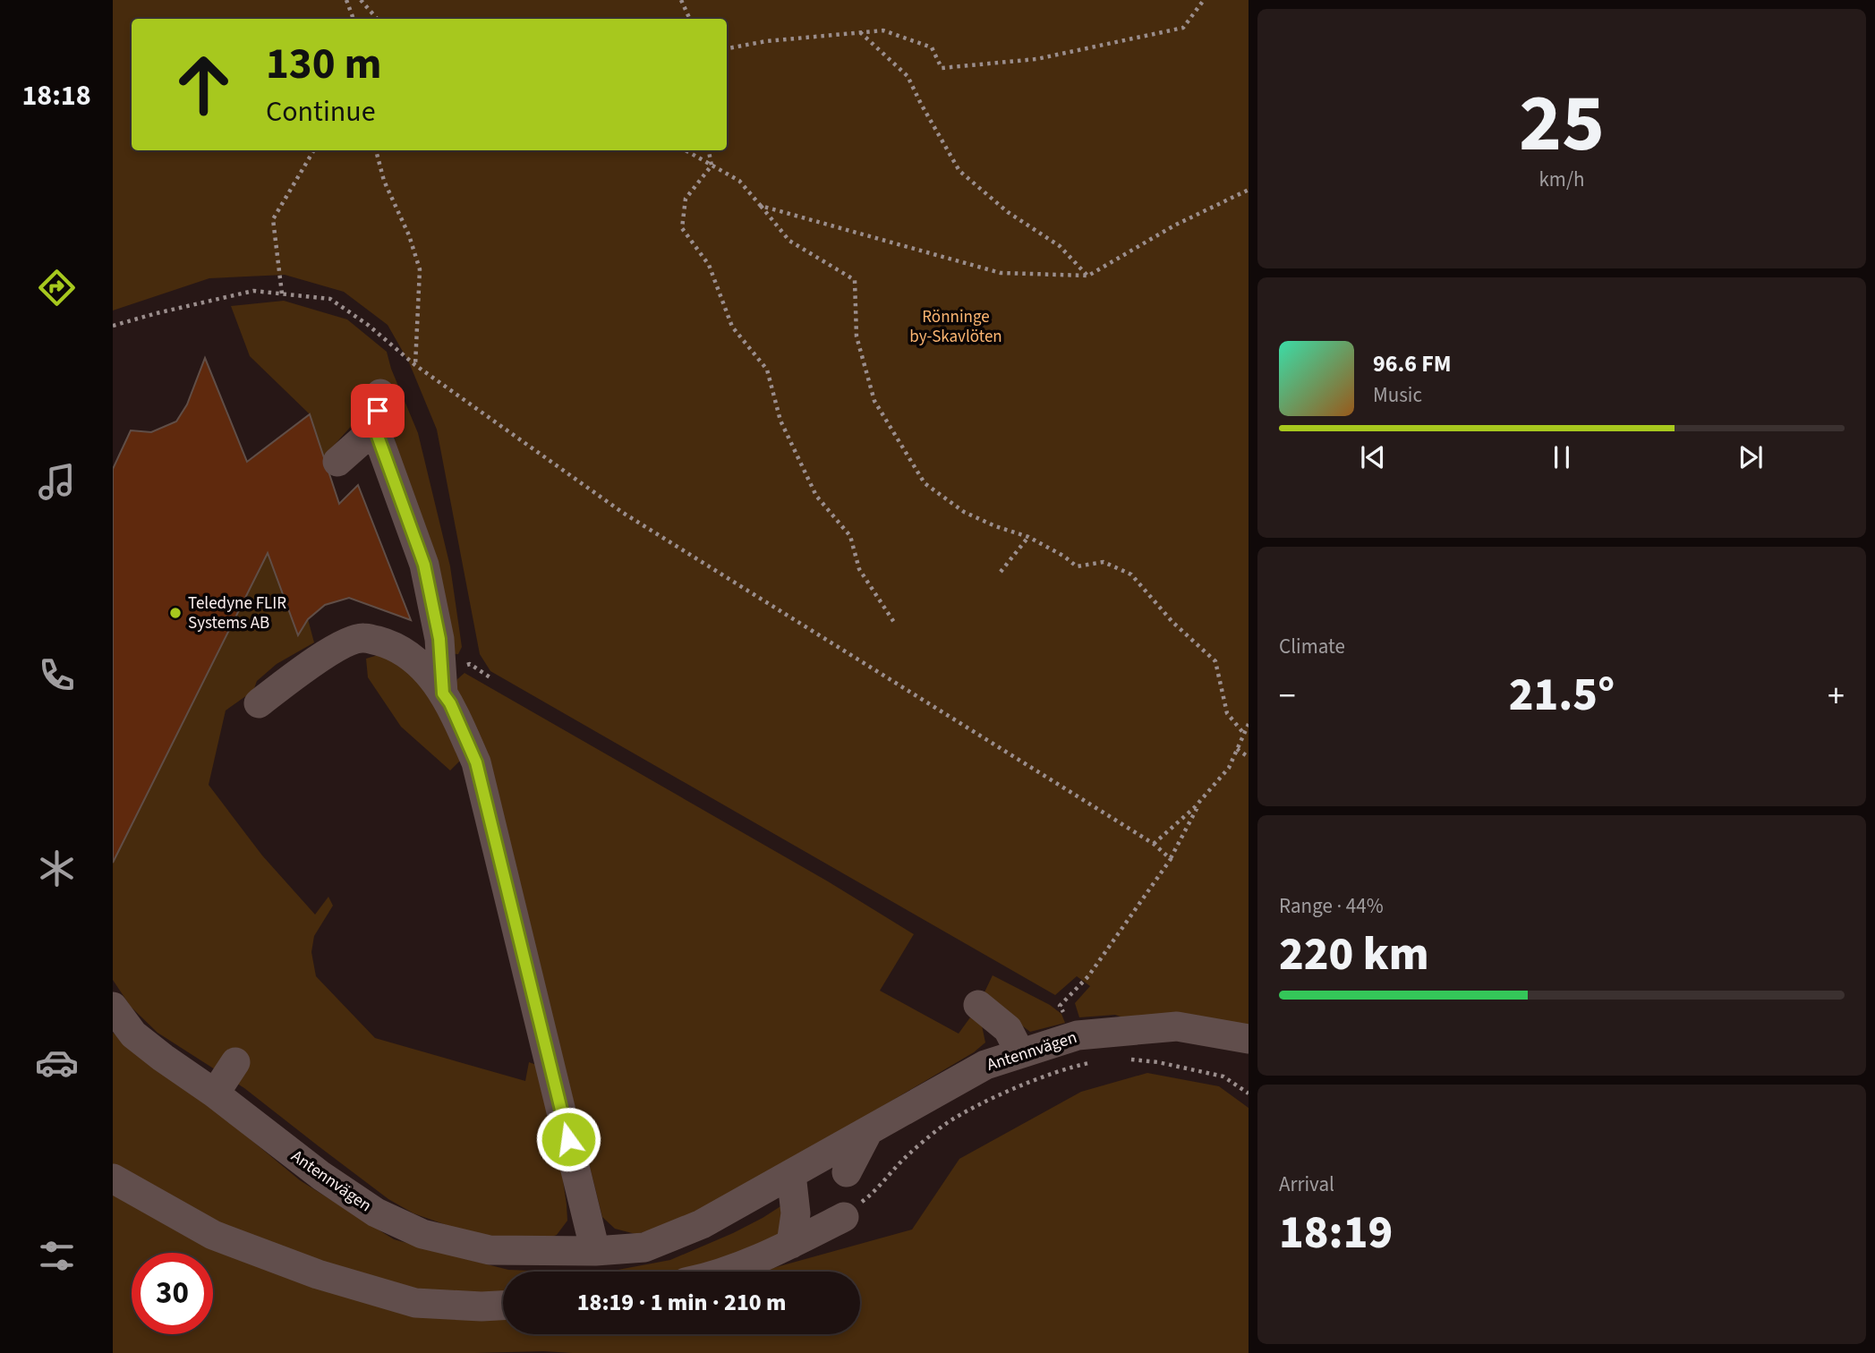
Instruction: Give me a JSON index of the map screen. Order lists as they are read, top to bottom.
{
  "streets": {
    "street": ["Antennvägen"]
  },
  "parks": ["Rönninge by-Skavlöten"],
  "places": ["Teledyne FLIR Systems AB"],
  "page": {
    "tabs": "18:18",
    "tile": [
      ["25", "km/h"],
      "Climate",
      ["Range · 44%", "220 km"],
      ["Arrival", "18:19"]
    ],
    "turn": ["130 m", "Continue"],
    "song": ["96.6 FM", "Music"],
    "heat": ["−", "21.5°", "+"],
    "limit": "30",
    "trip": "18:19 · 1 min · 210 m"
  }
}
